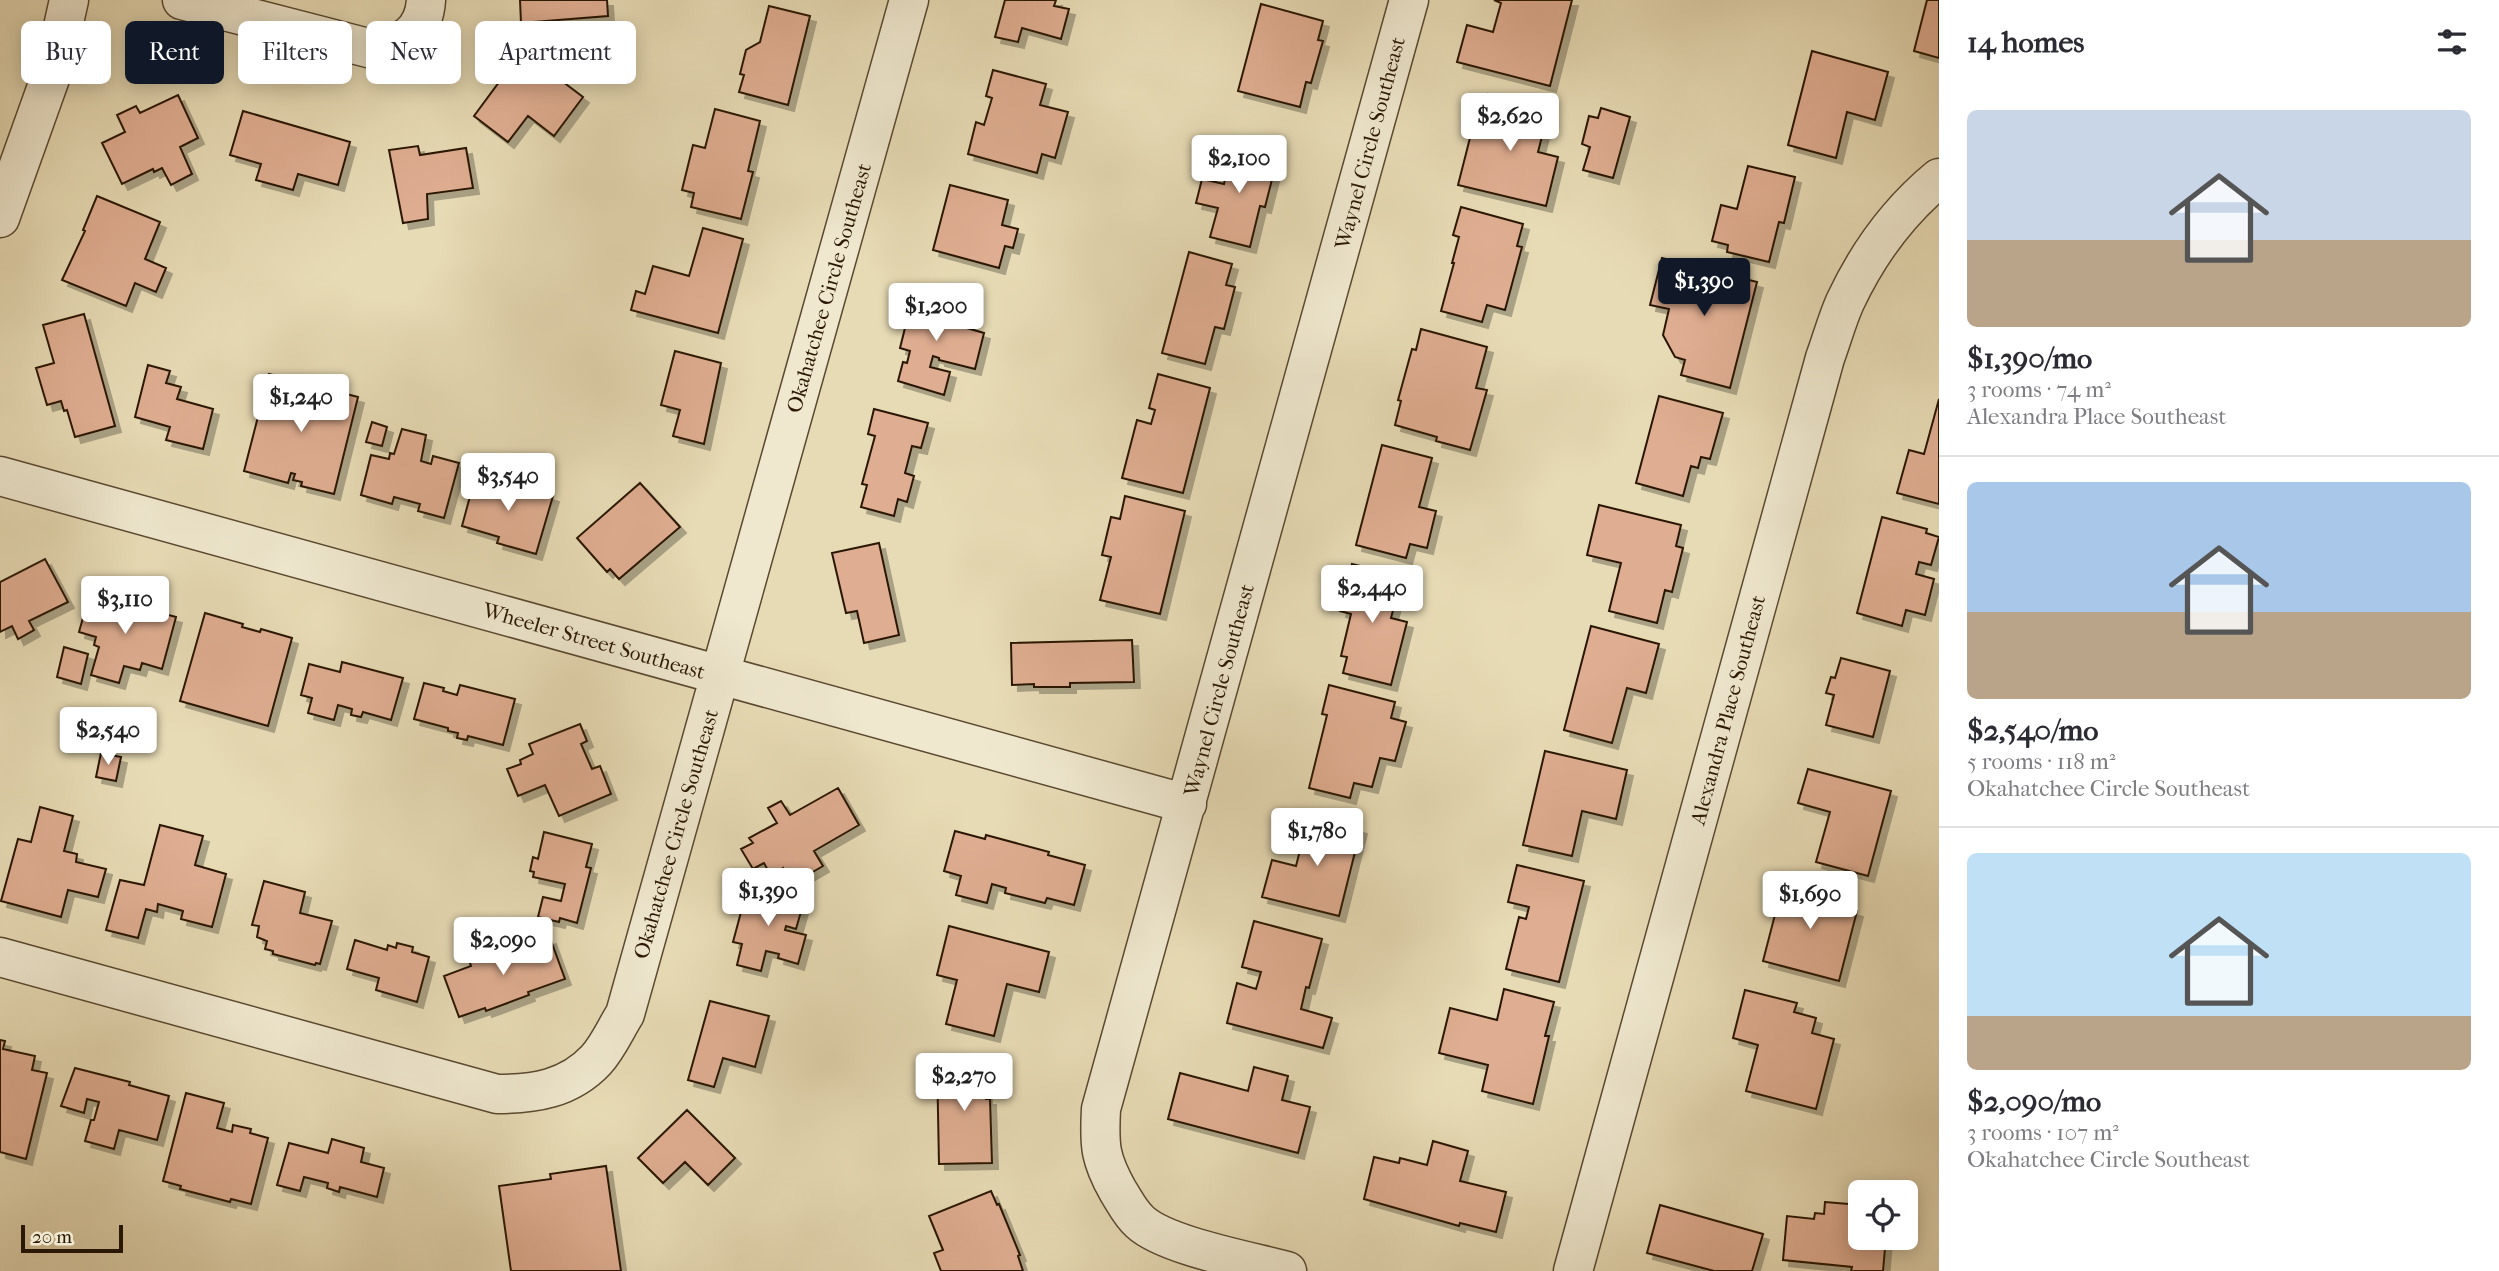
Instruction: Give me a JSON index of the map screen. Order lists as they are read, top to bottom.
{
  "streets": {
    "street": [
      "Waynel Circle Southeast",
      "Okahatchee Circle Southeast",
      "Wheeler Street Southeast",
      "Alexandra Place Southeast"
    ]
  },
  "crossings": [
    ["Waynel Circle Southeast", "Wheeler Street Southeast"],
    ["Okahatchee Circle Southeast", "Wheeler Street Southeast"]
  ],
  "scale_bar": "20 m",
  "page": {
    "heading": "14 homes",
    "chip": [
      "Buy",
      "Rent",
      "Filters",
      "New",
      "Apartment"
    ],
    "list": [
      {
        "name": "$1,390/mo",
        "note": "3 rooms · 74 m² · Alexandra Place Southeast"
      },
      {
        "name": "$2,540/mo",
        "note": "5 rooms · 118 m² · Okahatchee Circle Southeast"
      },
      {
        "name": "$2,090/mo",
        "note": "3 rooms · 107 m² · Okahatchee Circle Southeast"
      }
    ],
    "price": [
      "$2,620",
      "$2,100",
      "$1,390",
      "$1,200",
      "$1,240",
      "$3,540",
      "$2,440",
      "$3,110",
      "$2,540",
      "$1,780",
      "$1,390",
      "$1,690",
      "$2,090",
      "$2,270"
    ],
    "scale": "20 m"
  }
}
